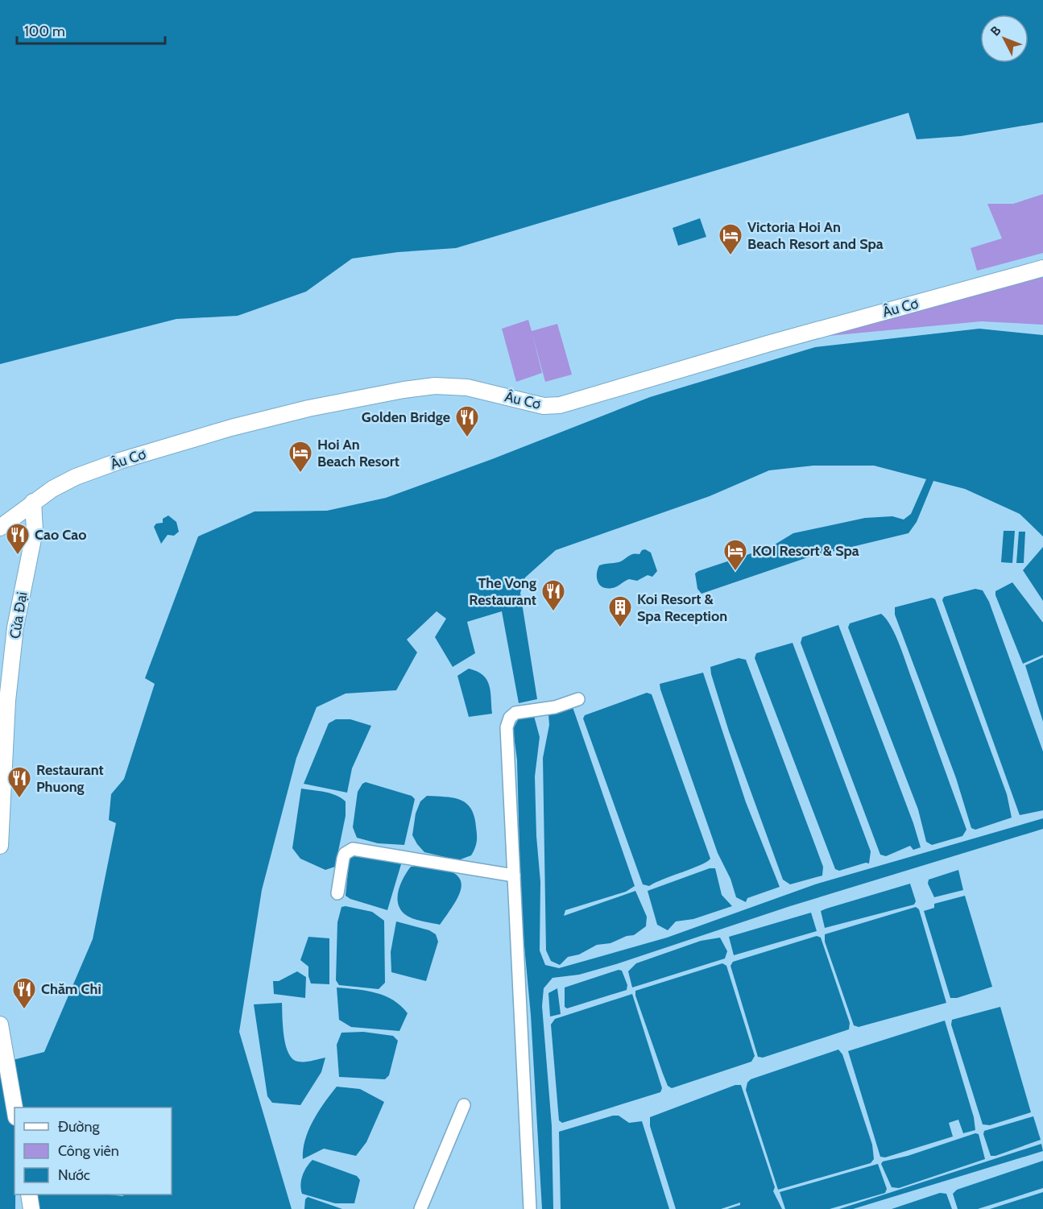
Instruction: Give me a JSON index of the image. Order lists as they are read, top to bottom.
{
  "streets": {
    "main road": ["Âu Cơ", "Cửa Đại"]
  },
  "crossings": [
    ["Âu Cơ", "Cửa Đại"]
  ],
  "places": {
    "hotel": ["Victoria Hoi An Beach Resort and Spa", "Hoi An Beach Resort", "KOI Resort & Spa"],
    "restaurant": [
      "Golden Bridge",
      "Cao Cao",
      "The Vong Restaurant",
      "Restaurant Phuong",
      "Chăm Chỉ"
    ],
    "building": ["Koi Resort & Spa Reception"]
  },
  "legend": ["Đường", "Công viên", "Nước"],
  "scale_bar": "100 m",
  "north": "top left"
}
